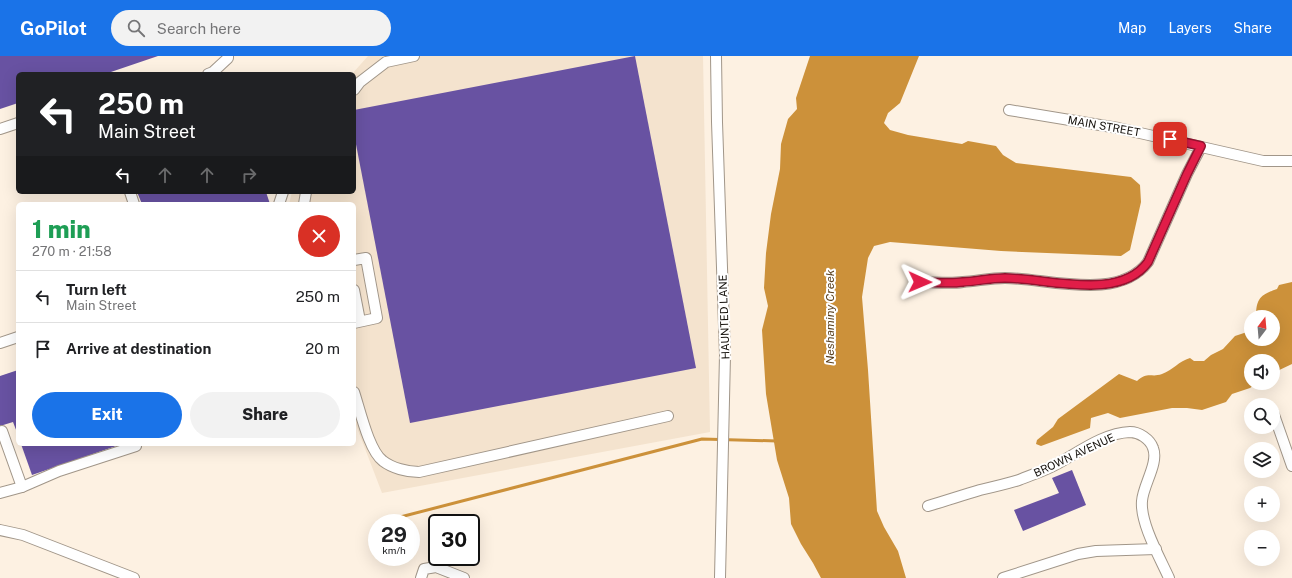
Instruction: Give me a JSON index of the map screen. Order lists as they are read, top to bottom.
{
  "streets": {
    "street": ["MAIN STREET", "HAUNTED LANE", "BROWN AVENUE"]
  },
  "water": ["Neshaminy Creek"],
  "north": "top",
  "page": {
    "header": "GoPilot",
    "search": "Search here",
    "nav": ["Map", "Layers", "Share"],
    "turn": ["250 m", "Main Street"],
    "heading": ["1 min", "270 m · 21:58"],
    "list": [
      {
        "name": "Turn left",
        "note": "Main Street",
        "value": "250 m"
      },
      {
        "name": "Arrive at destination",
        "value": "20 m"
      }
    ],
    "map_buttons": ["+", "−"],
    "buttons": ["Exit", "Share"],
    "speed": "29 km/h",
    "limit": "30"
  }
}
